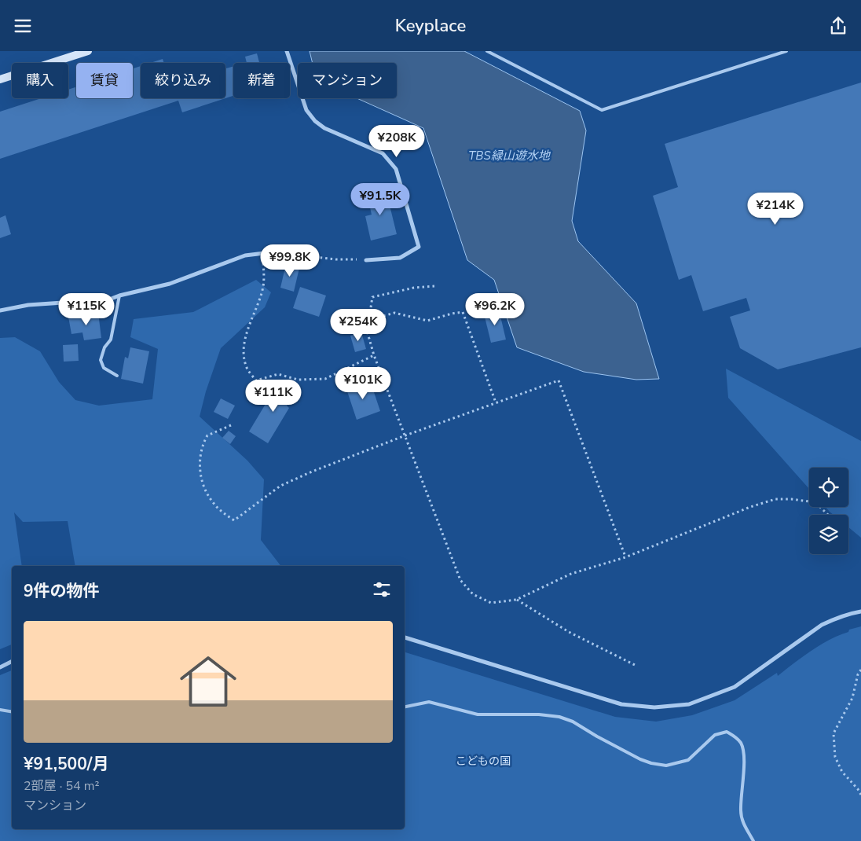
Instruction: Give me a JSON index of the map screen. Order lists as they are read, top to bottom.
{
  "water": ["TBS緑山遊水地"],
  "parks": ["こどもの国"],
  "page": {
    "header": "Keyplace",
    "chip": [
      "購入",
      "賃貸",
      "絞り込み",
      "新着",
      "マンション"
    ],
    "price": [
      "¥208K",
      "¥91.5K",
      "¥214K",
      "¥99.8K",
      "¥115K",
      "¥96.2K",
      "¥254K",
      "¥101K",
      "¥111K"
    ],
    "heading": "9件の物件",
    "list": [
      {
        "name": "¥91,500/月",
        "note": "2部屋 · 54 m² · マンション"
      }
    ]
  }
}
